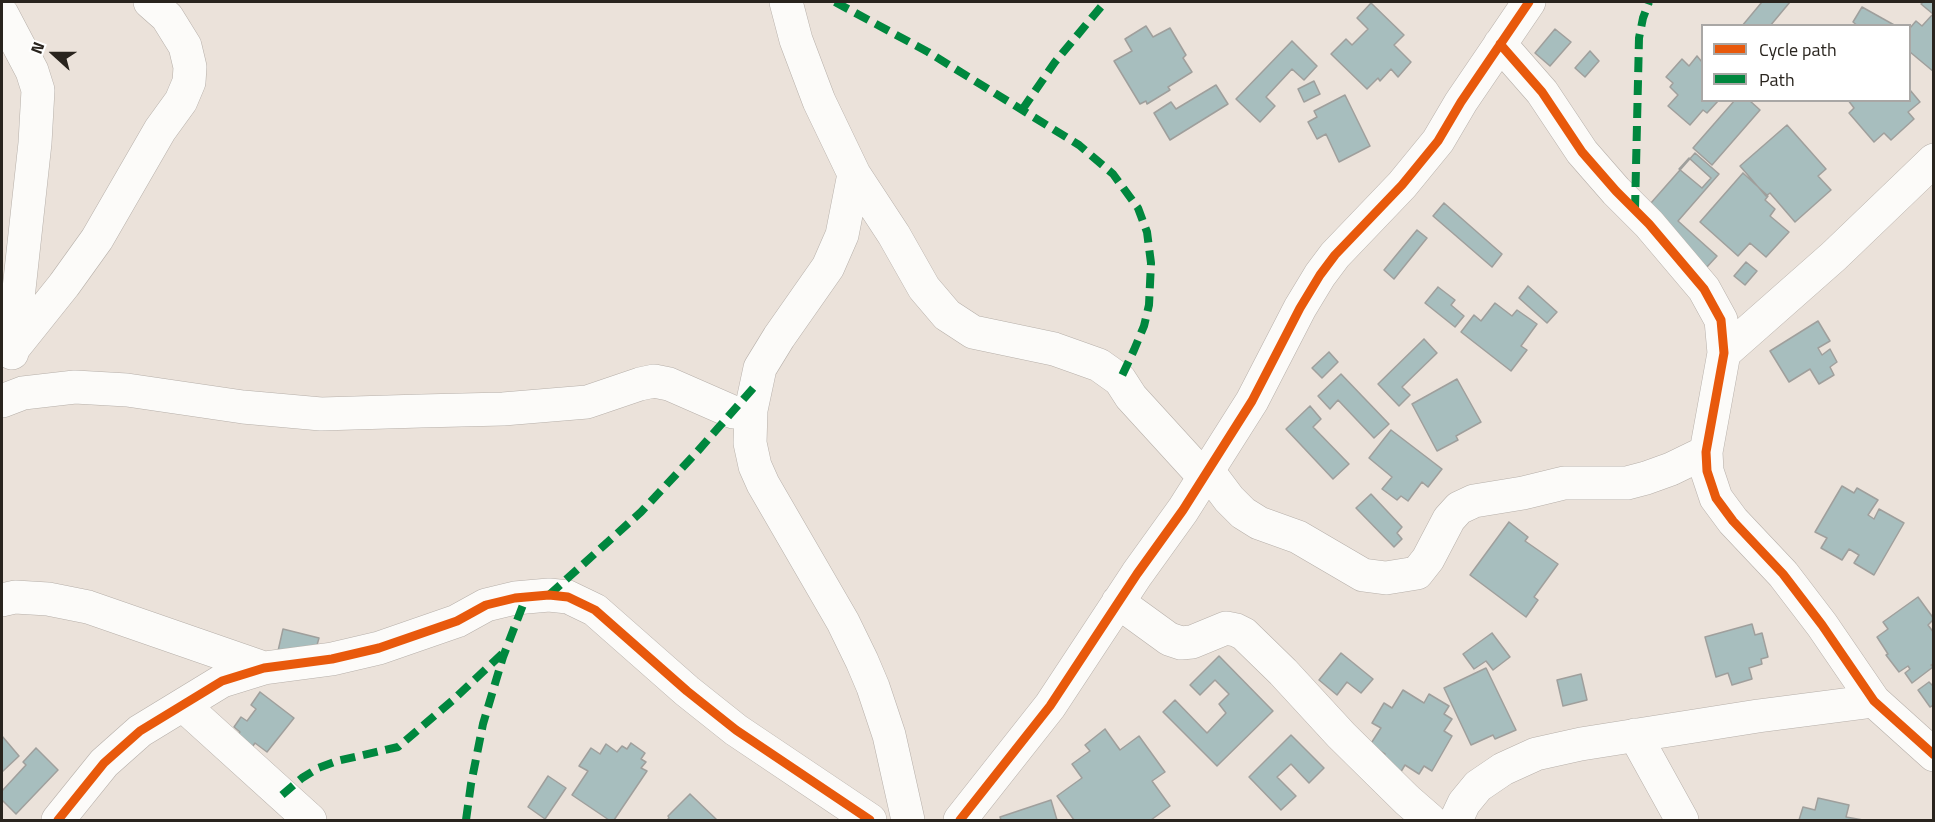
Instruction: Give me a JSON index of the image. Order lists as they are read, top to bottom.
{
  "legend": ["Cycle path", "Path"],
  "north": "left"
}
